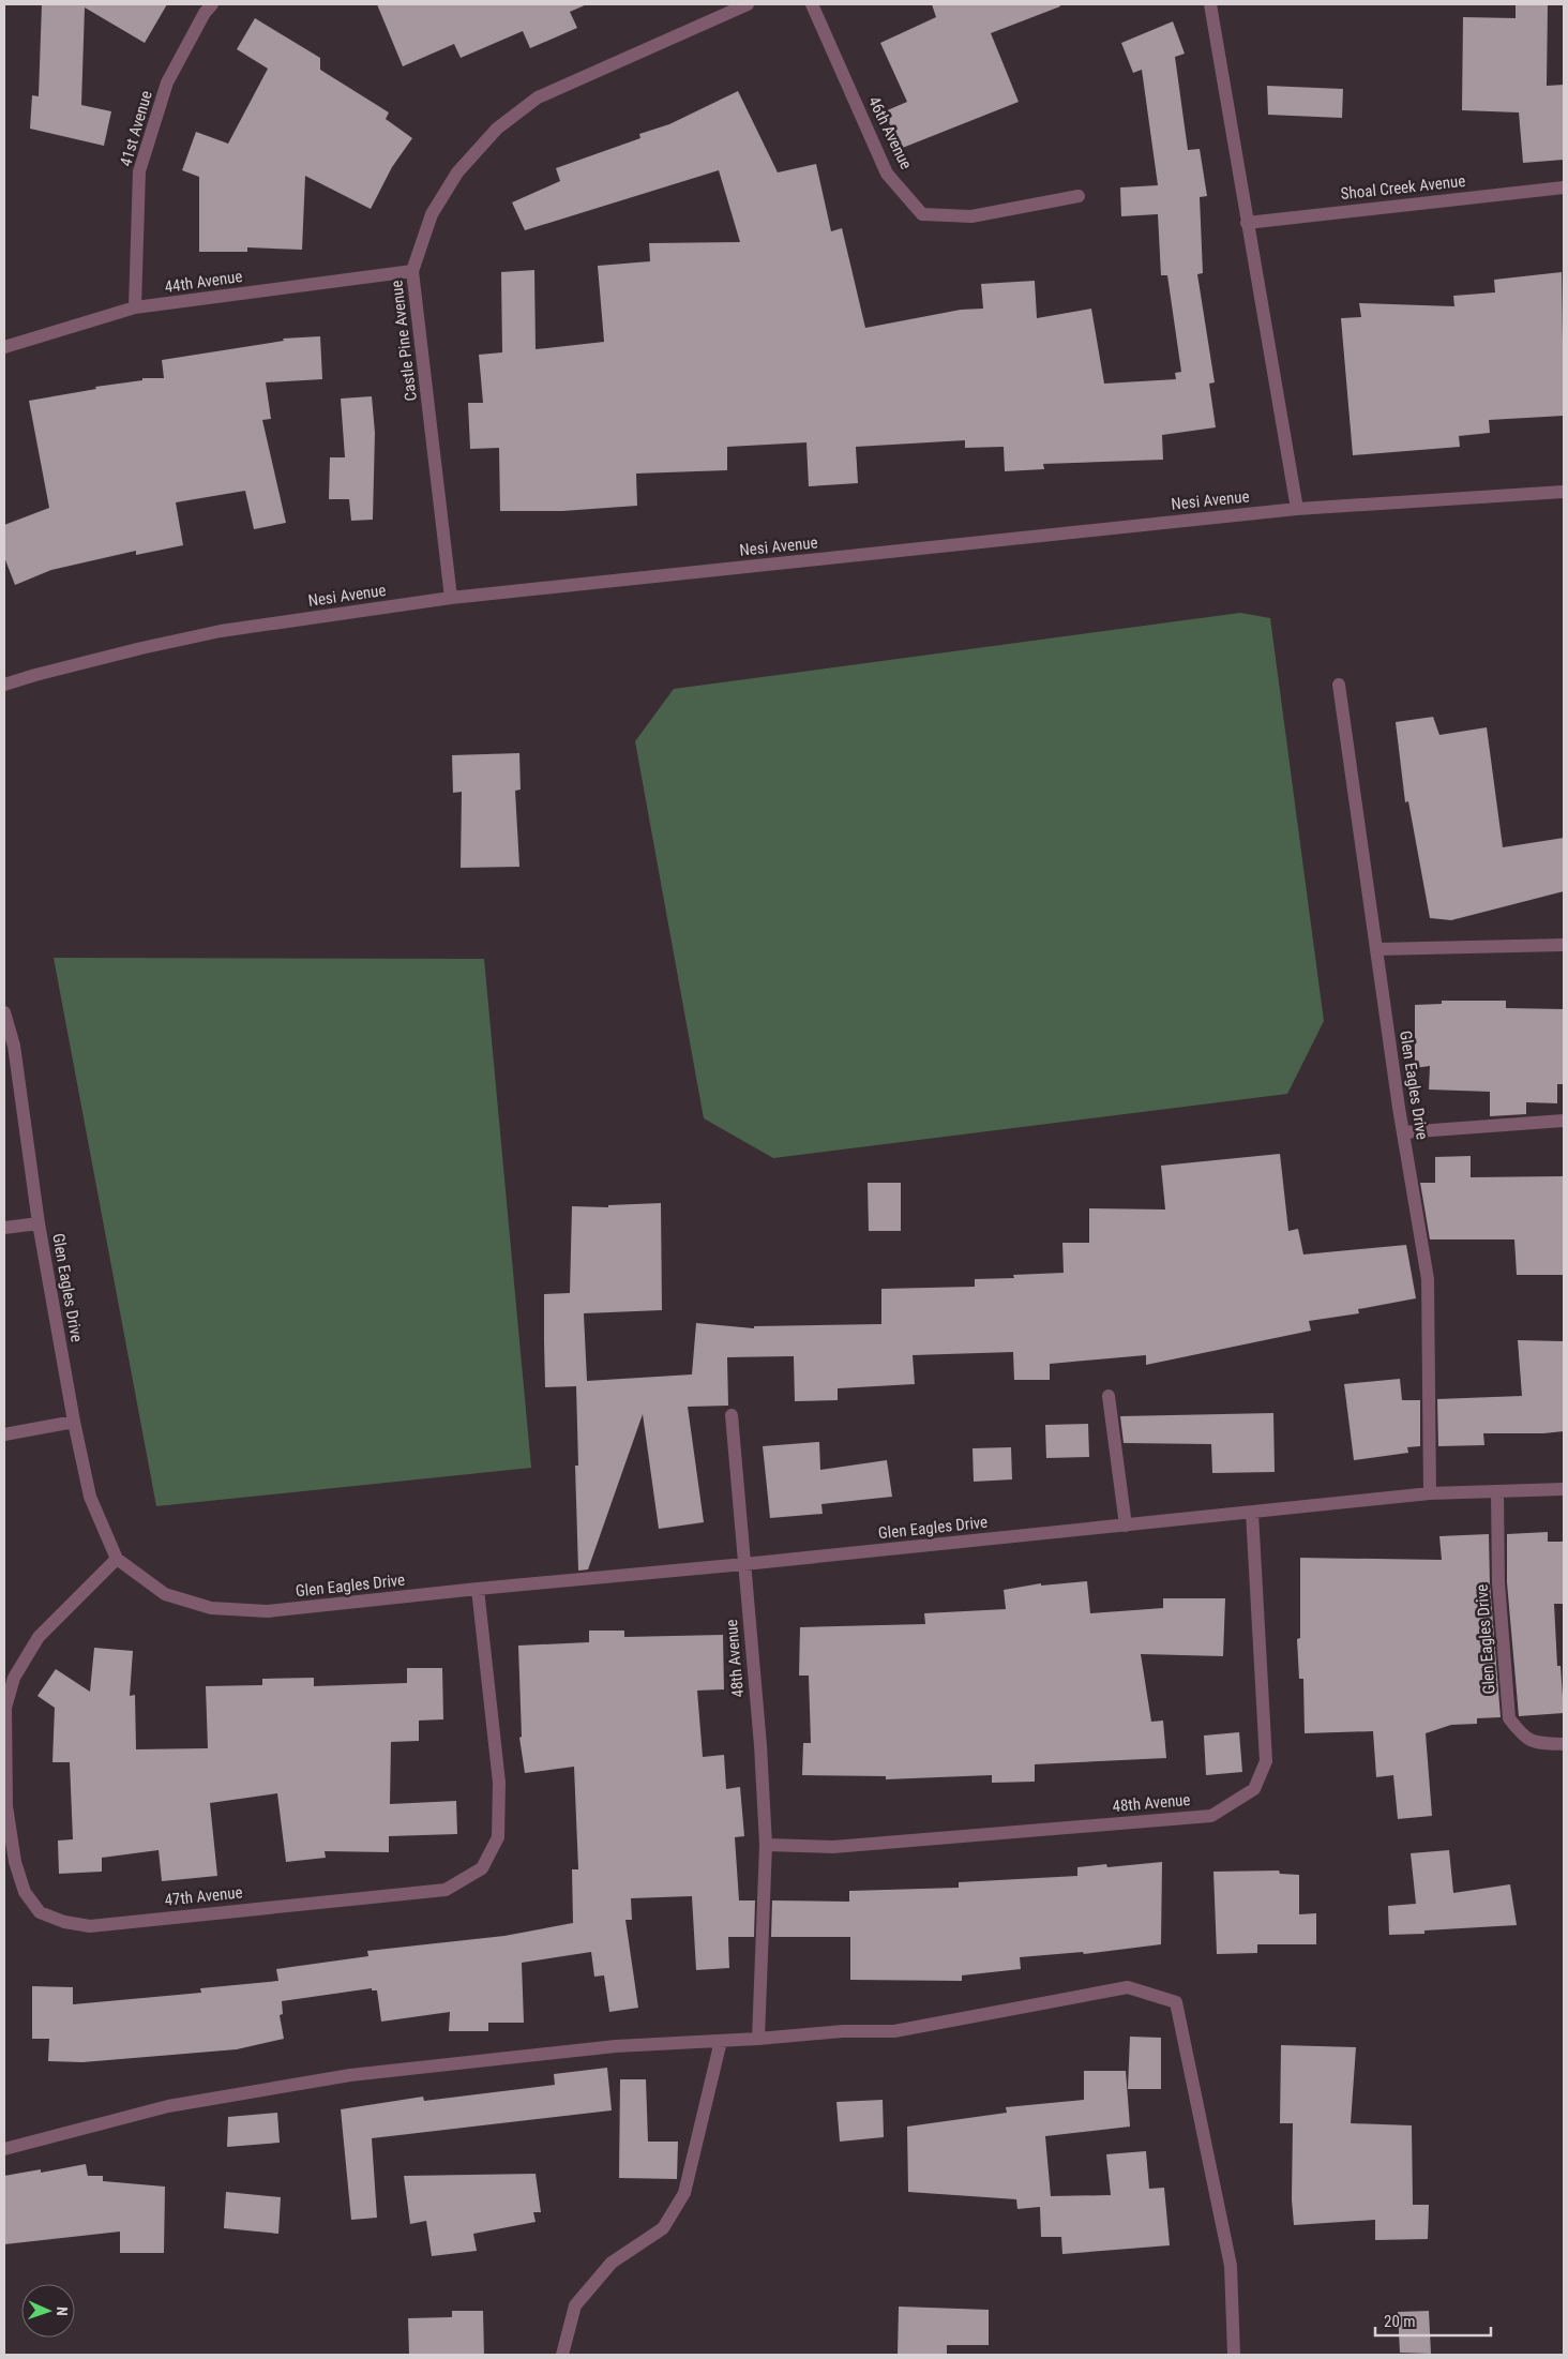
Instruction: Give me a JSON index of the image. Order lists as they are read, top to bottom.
{
  "streets": {
    "street": [
      "41st Avenue",
      "46th Avenue",
      "Shoal Creek Avenue",
      "44th Avenue",
      "Castle Pine Avenue",
      "Nesi Avenue",
      "Glen Eagles Drive",
      "48th Avenue",
      "47th Avenue"
    ]
  },
  "crossings": [
    ["41st Avenue", "44th Avenue"],
    ["44th Avenue", "Castle Pine Avenue"],
    ["Castle Pine Avenue", "Nesi Avenue"],
    ["Glen Eagles Drive", "48th Avenue"],
    ["Glen Eagles Drive", "47th Avenue"]
  ],
  "scale_bar": "20 m",
  "north": "right"
}
